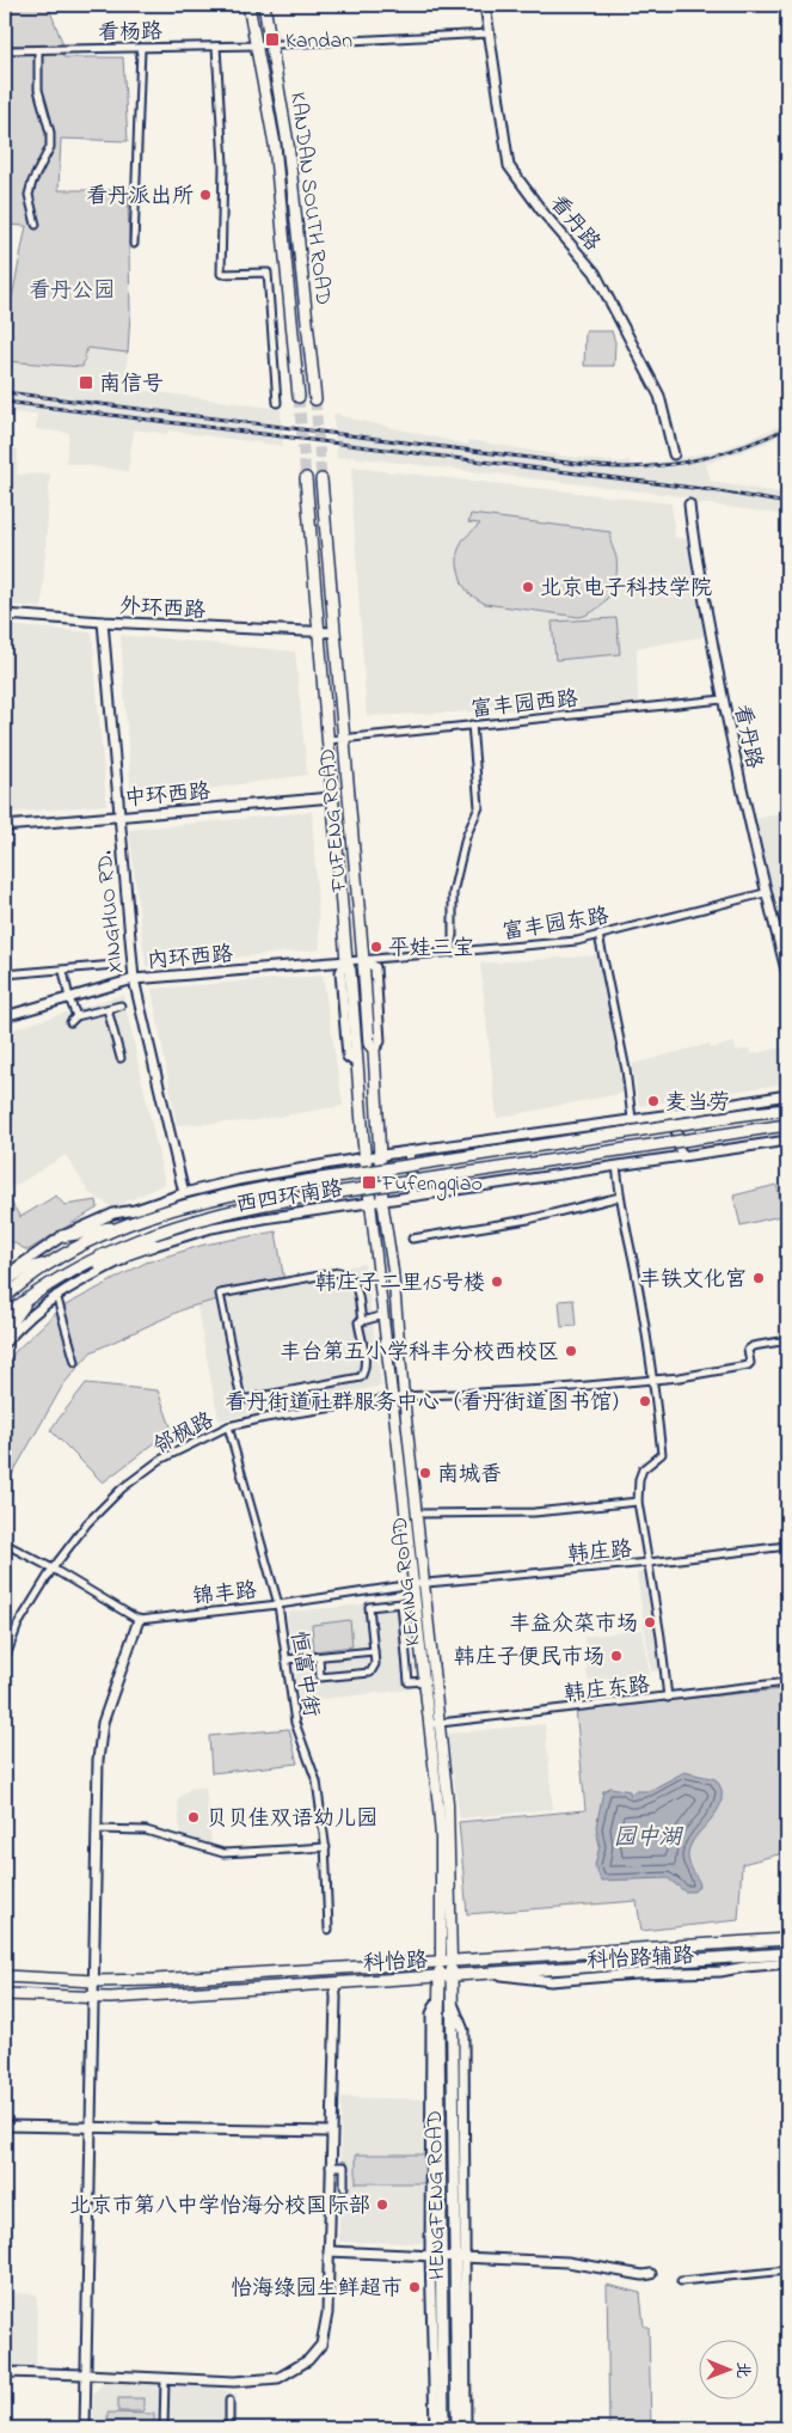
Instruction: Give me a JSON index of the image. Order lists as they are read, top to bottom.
{
  "streets": {
    "main road": [
      "KANDAN SOUTH ROAD",
      "FUFENG ROAD",
      "西四环南路",
      "KEXING ROAD",
      "科怡路",
      "HENGFENG ROAD"
    ],
    "street": [
      "看杨路",
      "看丹路",
      "外环西路",
      "富丰园西路",
      "中环西路",
      "XINGHUO RD.",
      "富丰园东路",
      "内环西路",
      "邻枫路",
      "韩庄路",
      "锦丰路",
      "恒富中街",
      "韩庄东路",
      "科怡路辅路"
    ]
  },
  "crossings": [
    ["看杨路", "KANDAN SOUTH ROAD"],
    ["看杨路", "看丹路"],
    ["看丹路", "富丰园西路"],
    ["看丹路", "富丰园东路"],
    ["外环西路", "FUFENG ROAD"],
    ["外环西路", "XINGHUO RD."],
    ["富丰园西路", "FUFENG ROAD"],
    ["中环西路", "FUFENG ROAD"],
    ["中环西路", "XINGHUO RD."],
    ["FUFENG ROAD", "富丰园东路"],
    ["FUFENG ROAD", "内环西路"],
    ["FUFENG ROAD", "西四环南路"],
    ["FUFENG ROAD", "KEXING ROAD"],
    ["XINGHUO RD.", "内环西路"],
    ["XINGHUO RD.", "西四环南路"],
    ["富丰园东路", "内环西路"],
    ["西四环南路", "KEXING ROAD"],
    ["邻枫路", "KEXING ROAD"],
    ["邻枫路", "恒富中街"],
    ["韩庄路", "KEXING ROAD"],
    ["韩庄路", "锦丰路"],
    ["KEXING ROAD", "锦丰路"],
    ["KEXING ROAD", "韩庄东路"],
    ["KEXING ROAD", "科怡路"],
    ["KEXING ROAD", "HENGFENG ROAD"],
    ["锦丰路", "恒富中街"],
    ["科怡路辅路", "科怡路"],
    ["科怡路", "HENGFENG ROAD"]
  ],
  "water": ["园中湖"],
  "parks": ["看丹公园"],
  "places": {
    "transit": ["Kandan", "南信号", "Fufengqiao"],
    "other": [
      "看丹派出所",
      "北京电子科技学院",
      "平娃三宝",
      "麦当劳",
      "丰铁文化宫",
      "韩庄子二里15号楼",
      "丰台第五小学科丰分校西校区",
      "看丹街道社群服务中心（看丹街道图书馆）",
      "南城香",
      "丰益众菜市场",
      "韩庄子便民市场",
      "贝贝佳双语幼儿园",
      "北京市第八中学怡海分校国际部",
      "怡海绿园生鲜超市"
    ]
  },
  "north": "right"
}
